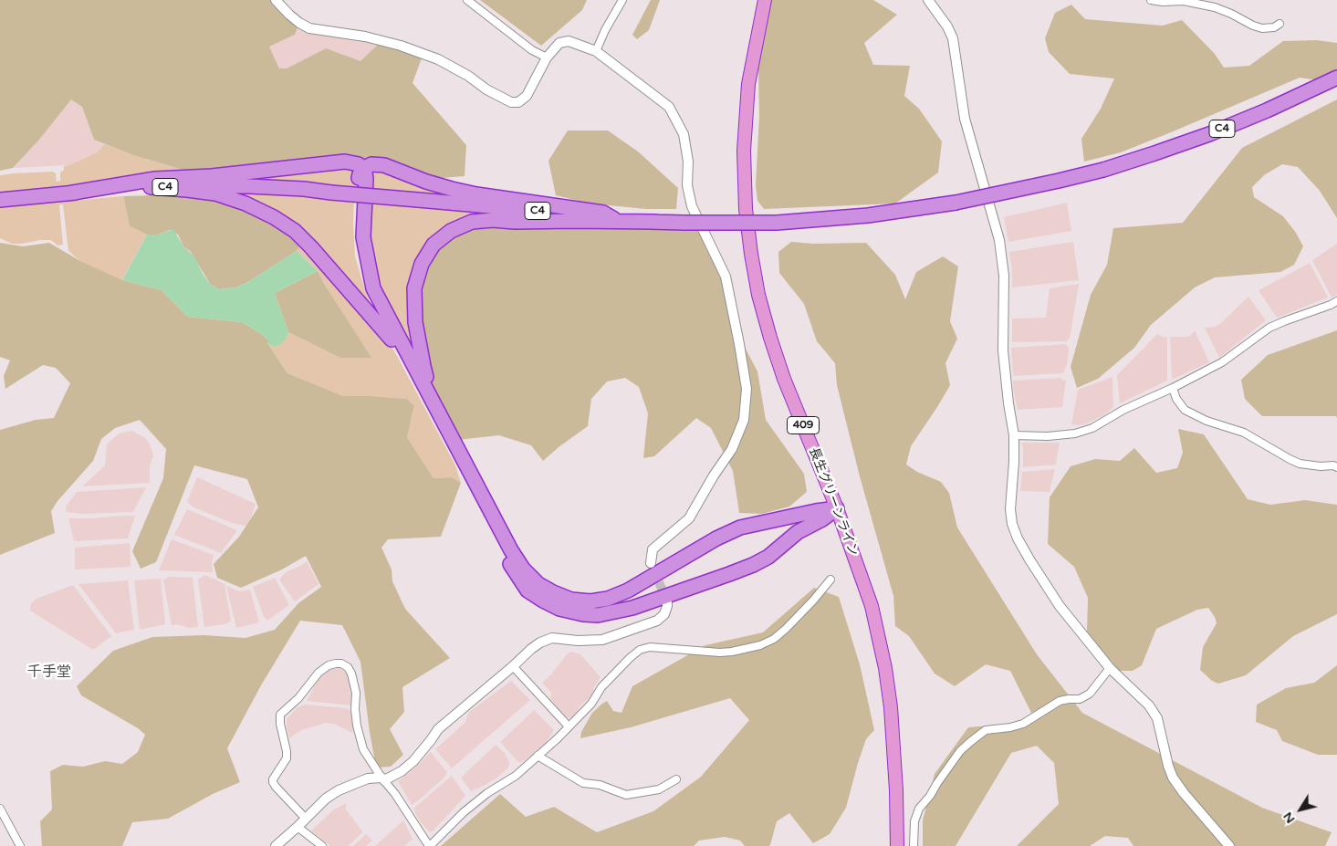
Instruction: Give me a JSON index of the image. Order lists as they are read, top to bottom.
{
  "streets": {
    "highway": ["C4", "409", "長生グリーンライン"]
  },
  "districts": ["千手堂"],
  "north": "bottom left"
}
